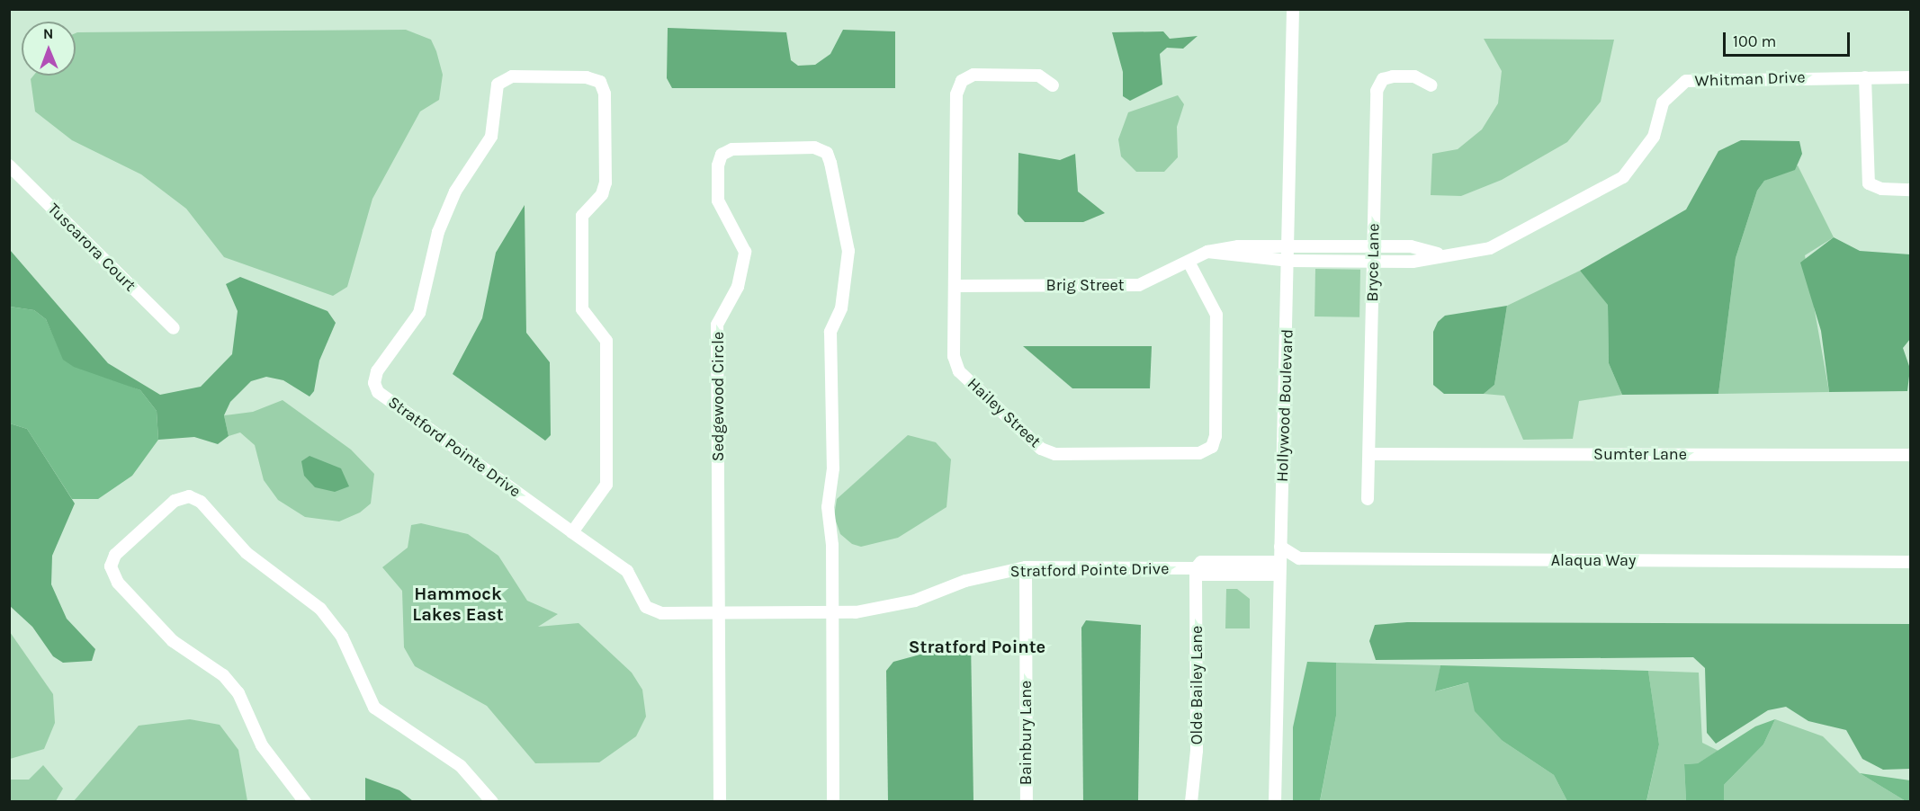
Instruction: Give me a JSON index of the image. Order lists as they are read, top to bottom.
{
  "streets": {
    "street": [
      "Whitman Drive",
      "Tuscarora Court",
      "Bryce Lane",
      "Brig Street",
      "Sedgewood Circle",
      "Hollywood Boulevard",
      "Hailey Street",
      "Stratford Pointe Drive",
      "Sumter Lane",
      "Alaqua Way",
      "Olde Bailey Lane",
      "Bainbury Lane"
    ]
  },
  "crossings": [
    ["Whitman Drive", "Bryce Lane"],
    ["Whitman Drive", "Brig Street"],
    ["Whitman Drive", "Hollywood Boulevard"],
    ["Bryce Lane", "Sumter Lane"],
    ["Brig Street", "Hollywood Boulevard"],
    ["Brig Street", "Hailey Street"],
    ["Sedgewood Circle", "Stratford Pointe Drive"],
    ["Hollywood Boulevard", "Alaqua Way"],
    ["Stratford Pointe Drive", "Olde Bailey Lane"],
    ["Stratford Pointe Drive", "Bainbury Lane"]
  ],
  "districts": ["Hammock Lakes East", "Stratford Pointe"],
  "scale_bar": "100 m",
  "north": "top"
}
